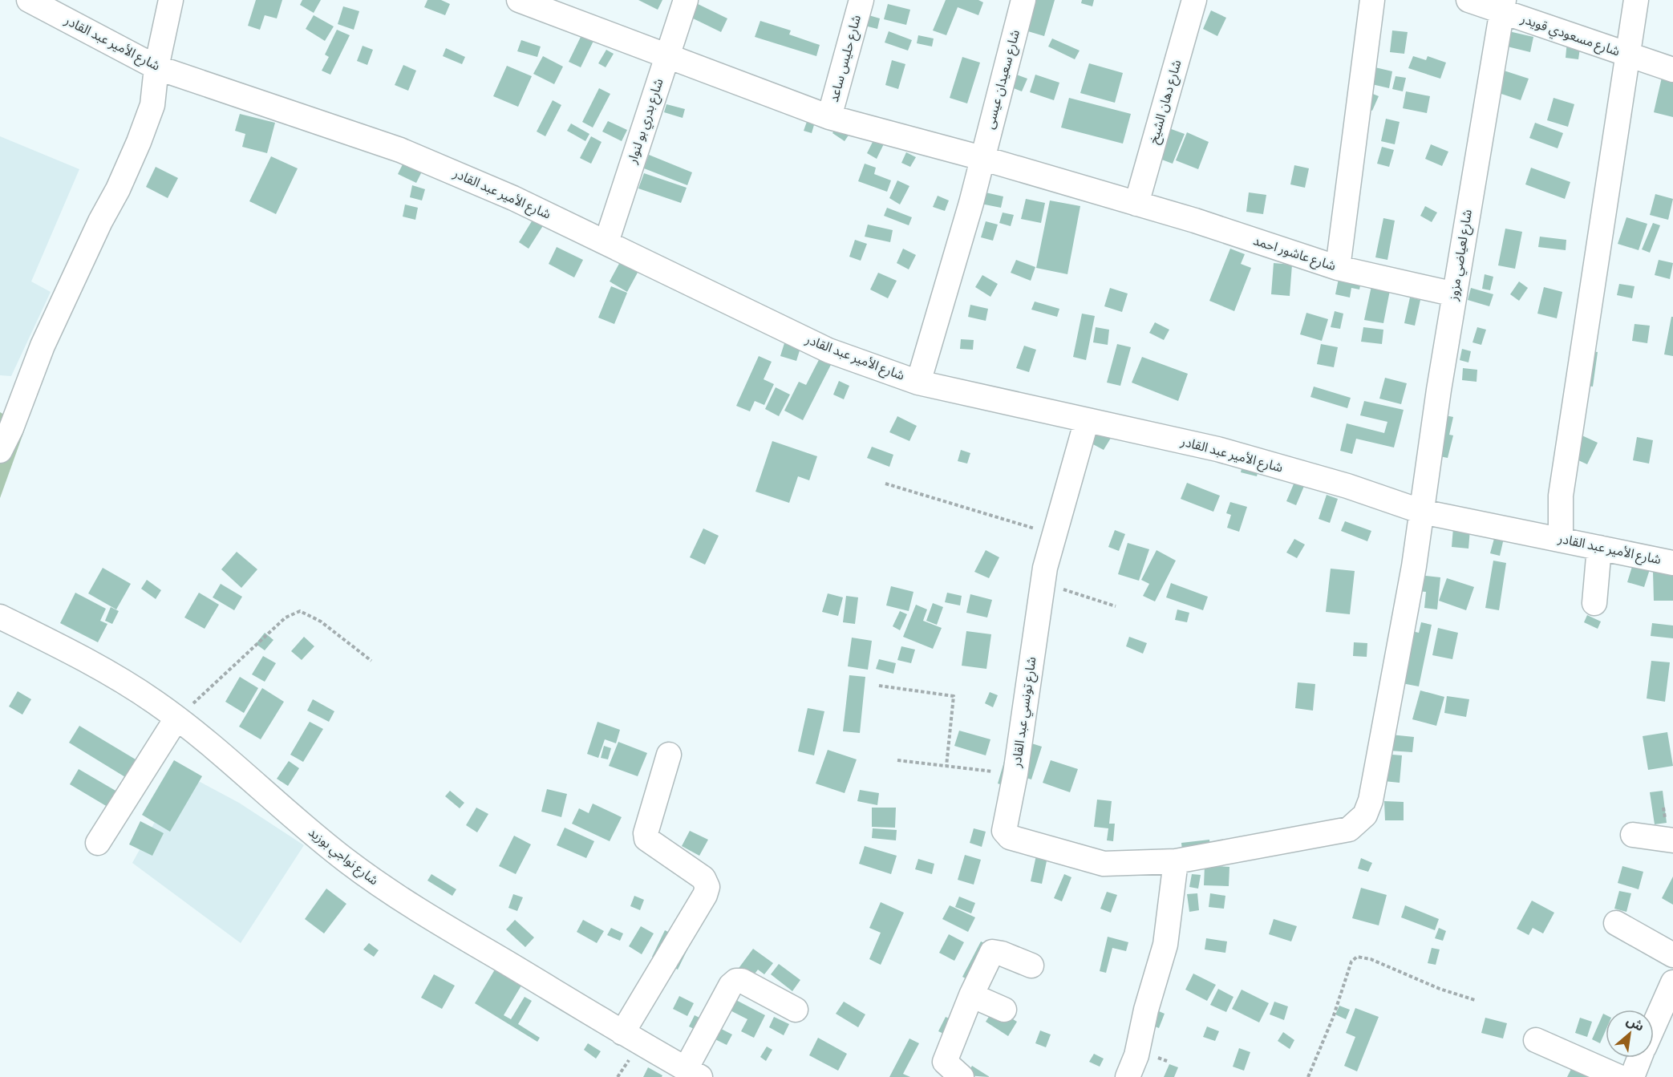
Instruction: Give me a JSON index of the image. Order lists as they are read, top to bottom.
{
  "streets": {
    "street": [
      "شارع مسعودي قويدر",
      "شارع الأمير عبد القادر",
      "شارع حليس ساعد",
      "شارع سعيدان عيسى",
      "شارع دهان الشيخ",
      "شارع بدري بو لنوار",
      "شارع عاشور احمد",
      "شارع لعياضي مزوز",
      "شارع تونسي عبد القادر",
      "شارع نواجي بوزيد"
    ]
  },
  "crossings": [
    ["شارع مسعودي قويدر", "شارع لعياضي مزوز"],
    ["شارع الأمير عبد القادر", "شارع سعيدان عيسى"],
    ["شارع الأمير عبد القادر", "شارع بدري بو لنوار"],
    ["شارع الأمير عبد القادر", "شارع لعياضي مزوز"],
    ["شارع الأمير عبد القادر", "شارع تونسي عبد القادر"],
    ["شارع حليس ساعد", "شارع عاشور احمد"],
    ["شارع سعيدان عيسى", "شارع عاشور احمد"],
    ["شارع دهان الشيخ", "شارع عاشور احمد"],
    ["شارع بدري بو لنوار", "شارع عاشور احمد"],
    ["شارع عاشور احمد", "شارع لعياضي مزوز"],
    ["شارع لعياضي مزوز", "شارع تونسي عبد القادر"]
  ],
  "north": "top right"
}
